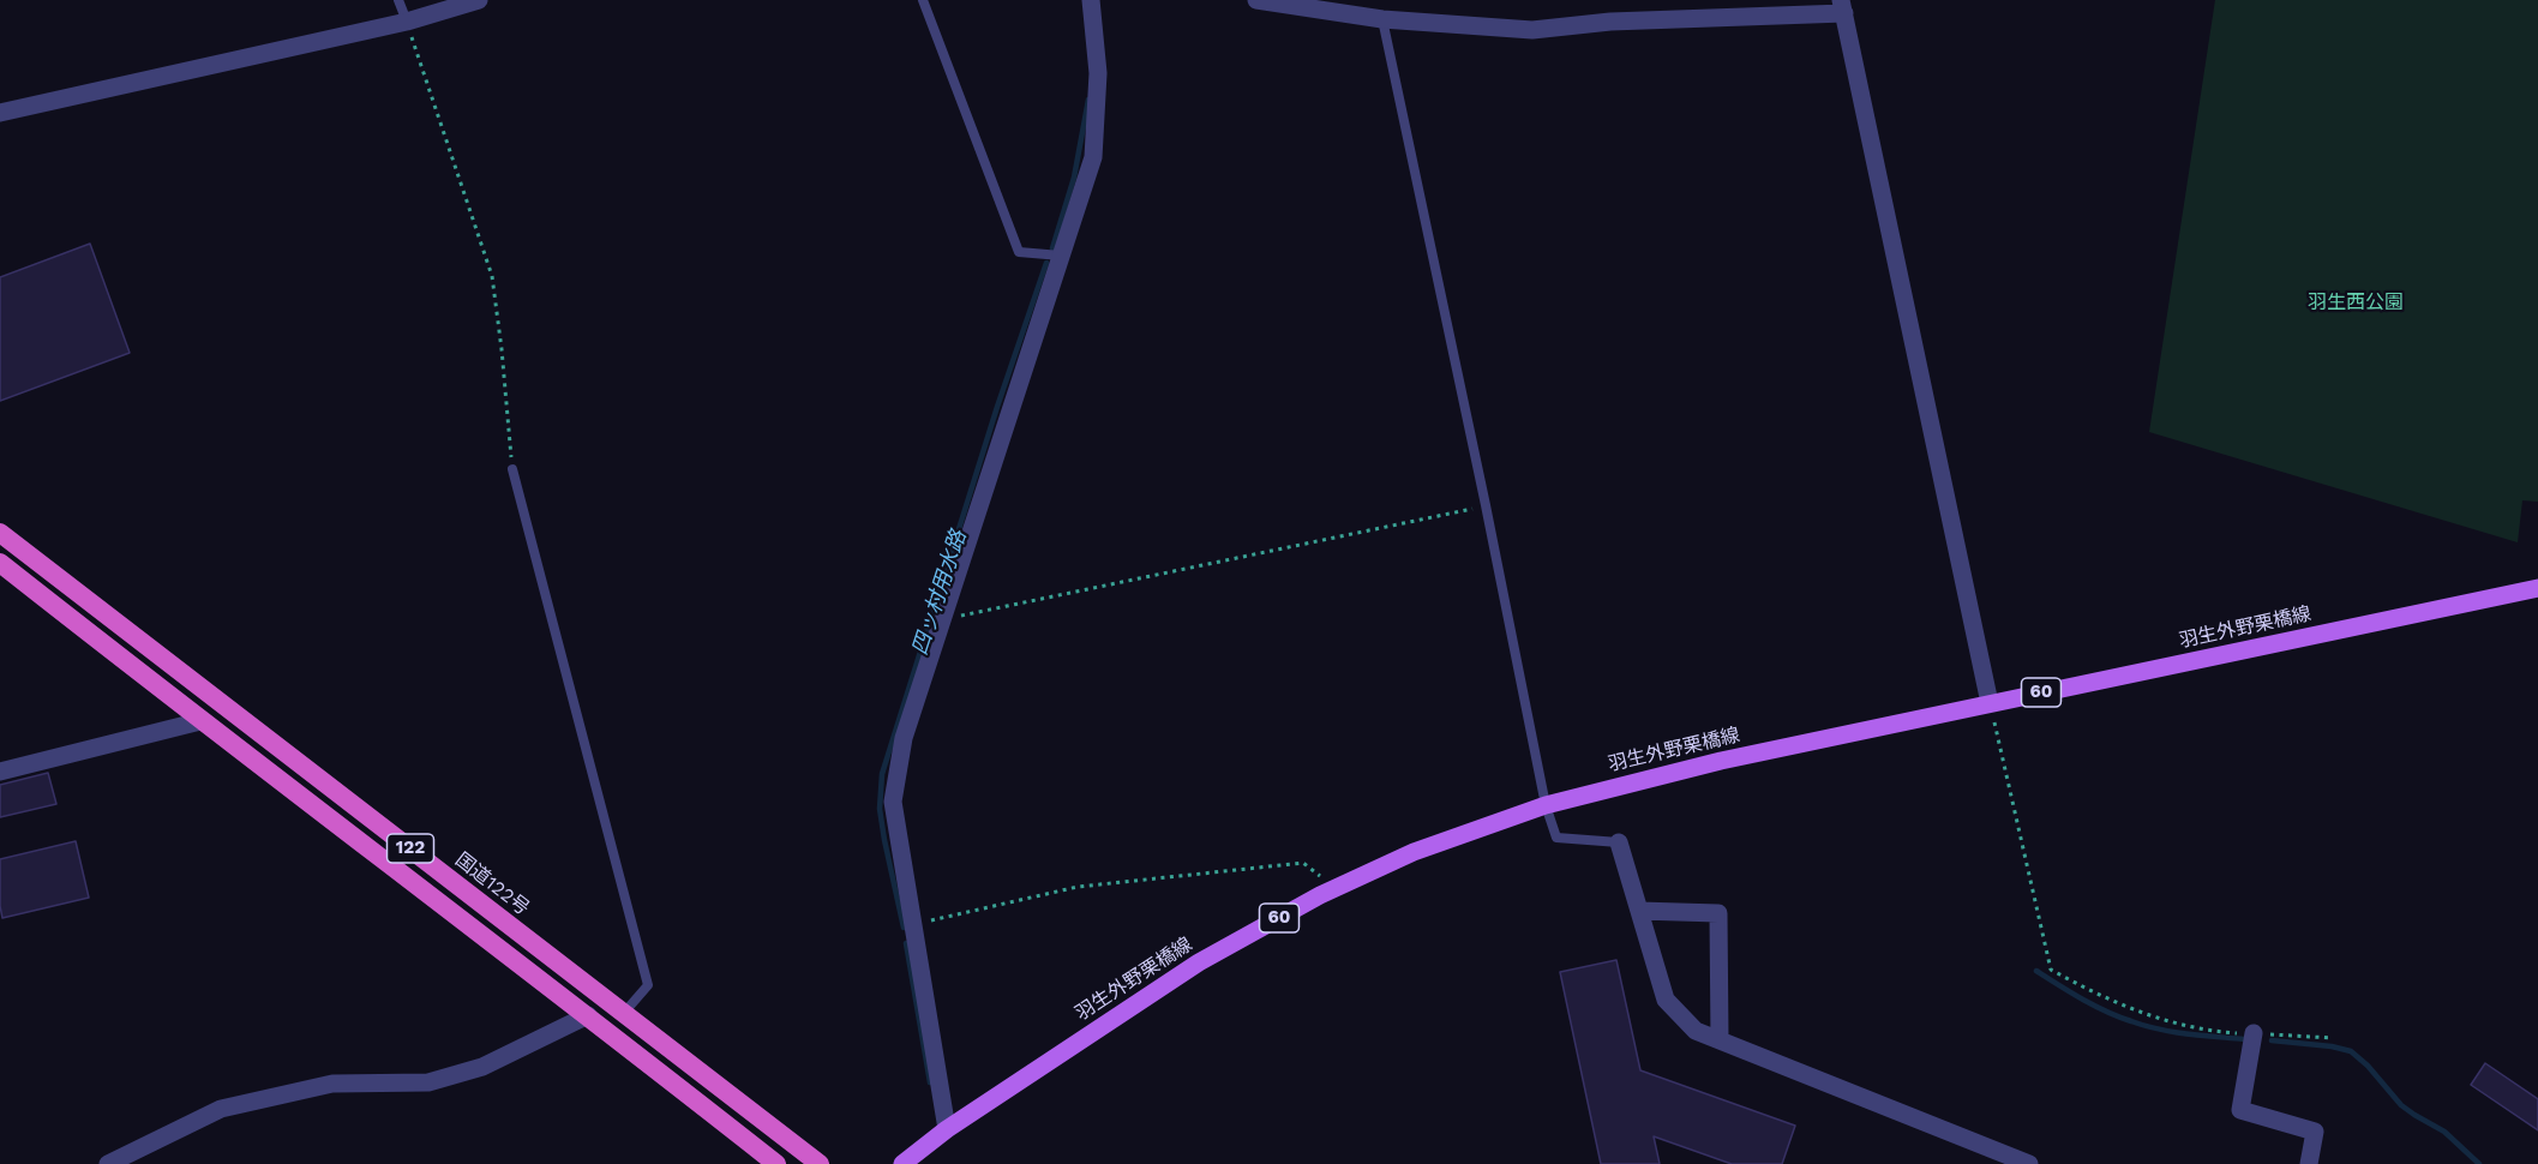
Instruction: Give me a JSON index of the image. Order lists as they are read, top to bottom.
{
  "streets": {
    "highway": ["122", "国道122号"],
    "main road": ["羽生外野栗橋線", "60"]
  },
  "water": ["四ッ村用水路"],
  "parks": ["羽生西公園"]
}
